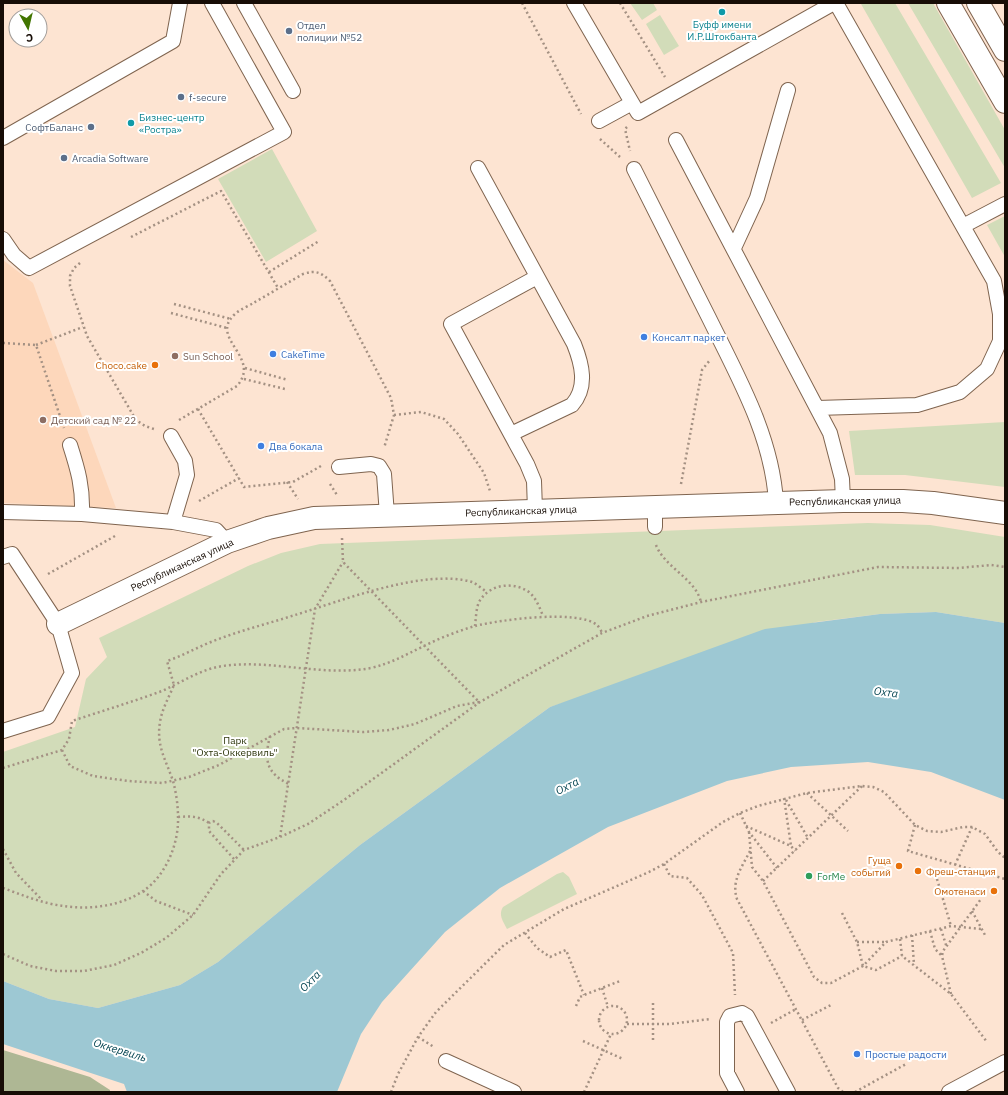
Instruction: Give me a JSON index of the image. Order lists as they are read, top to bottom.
{
  "streets": {
    "street": ["Республиканская улица"]
  },
  "water": ["Охта", "Оккервиль"],
  "parks": ["Парк \"Охта-Оккервиль\""],
  "places": [
    "Буфф имени И.Р.Штокбанта",
    "Отдел полиции №52",
    "f-secure",
    "Бизнес-центр «Ростра»",
    "СофтБаланс",
    "Arcadia Software",
    "Консалт паркет",
    "CakeTime",
    "Sun School",
    "Choco.cake",
    "Детский сад № 22",
    "Два бокала",
    "Гуща событий",
    "Фреш-станция",
    "ForMe",
    "Омотенаси",
    "Простые радости"
  ],
  "north": "bottom"
}
